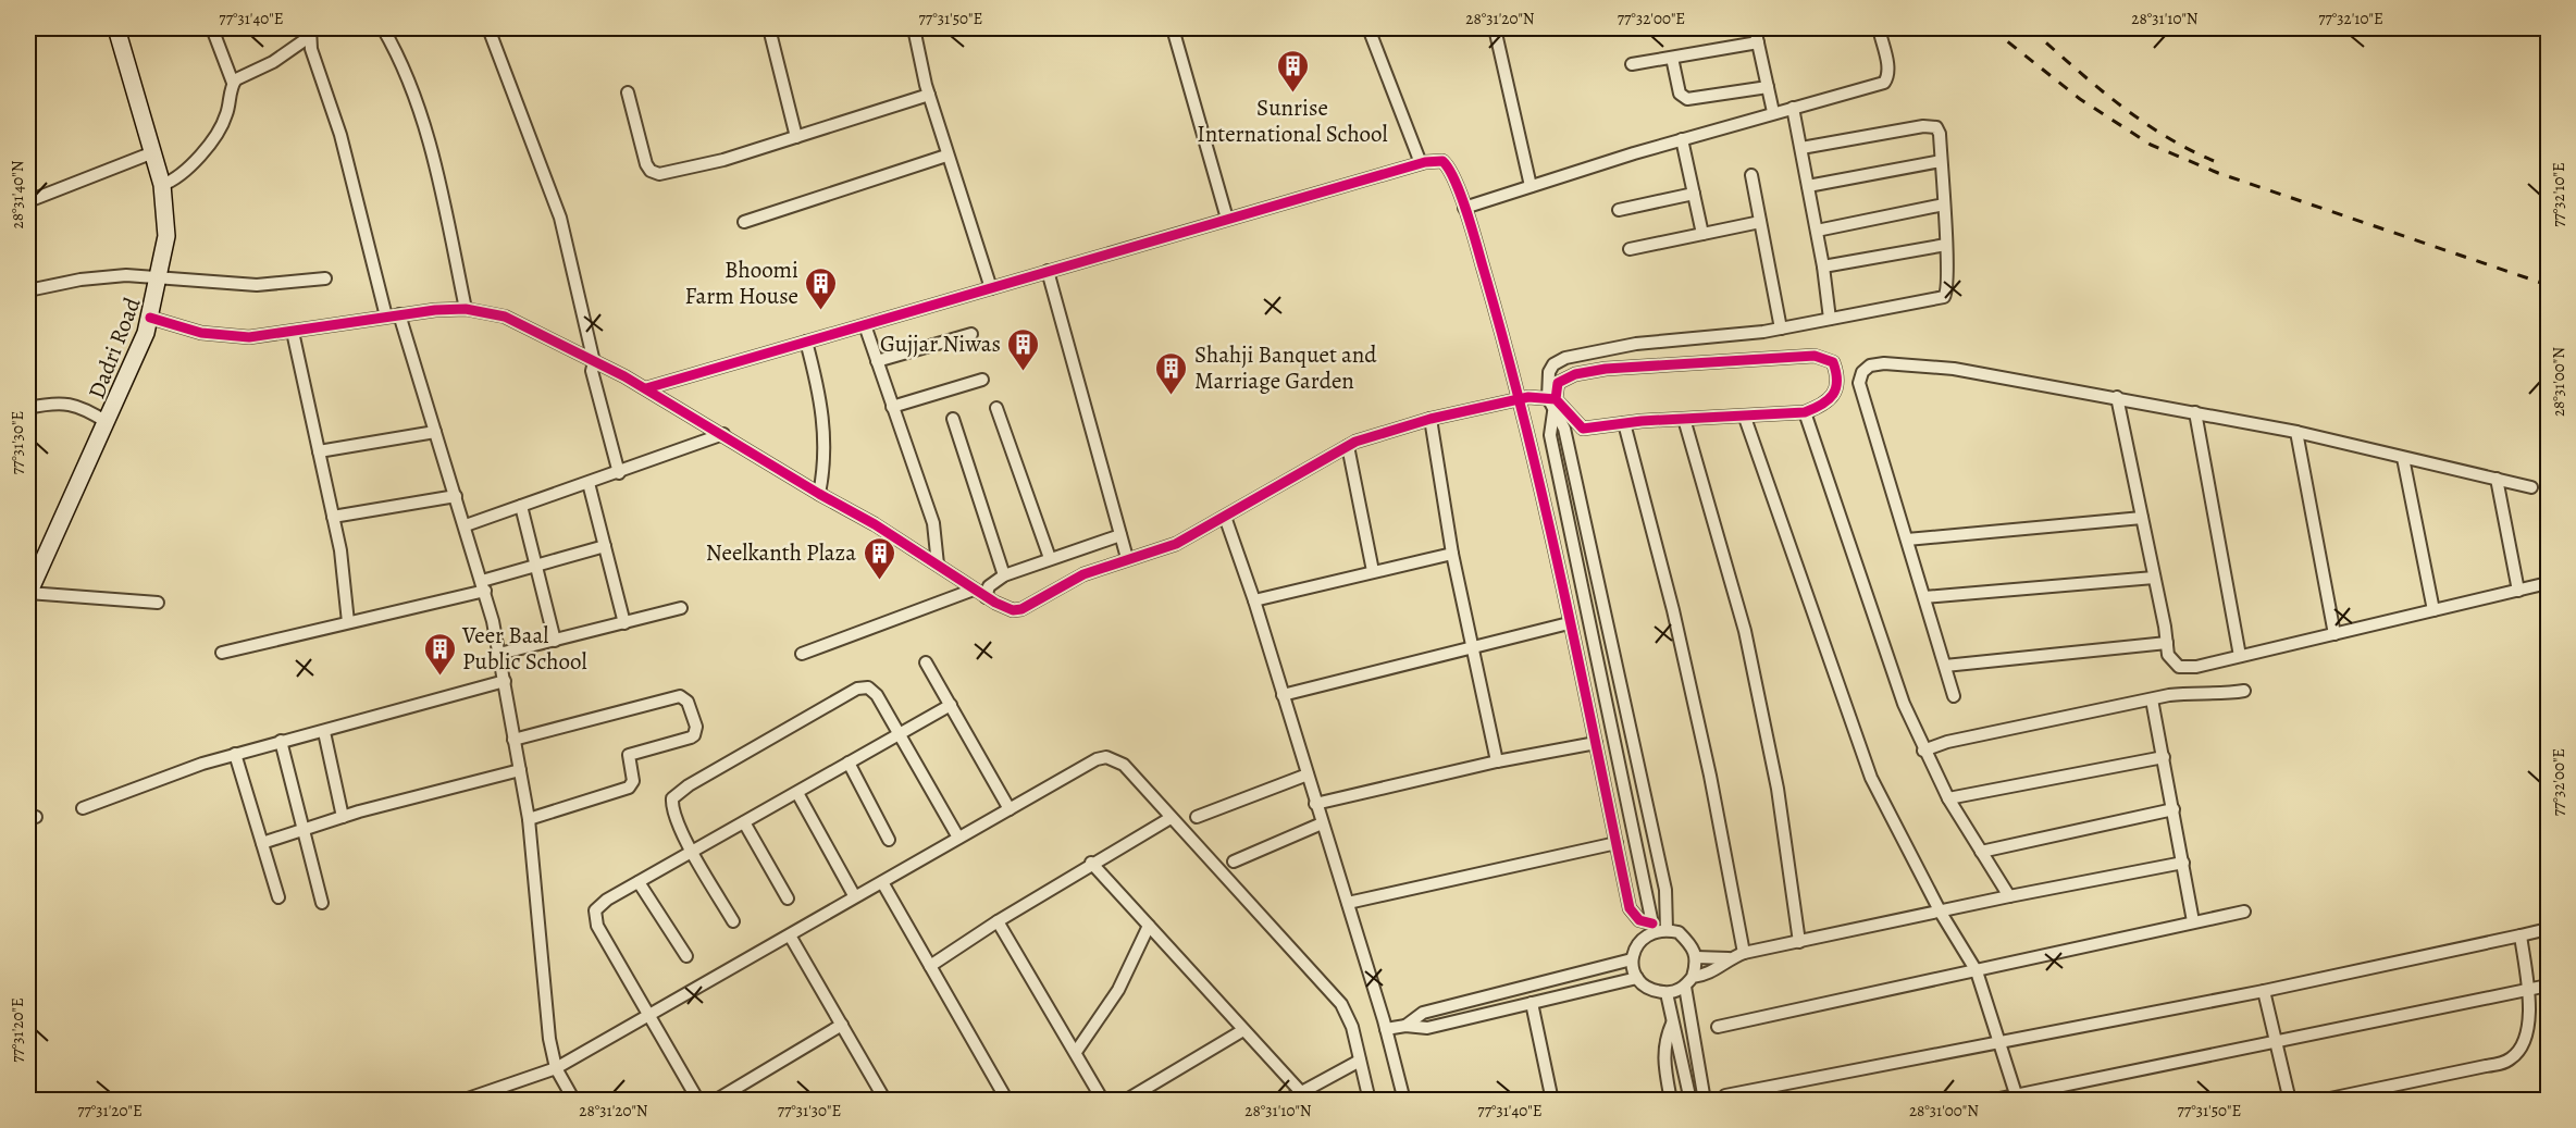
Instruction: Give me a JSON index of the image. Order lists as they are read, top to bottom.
{
  "streets": {
    "main road": ["Dadri Road"]
  },
  "places": {
    "building": [
      "Sunrise International School",
      "Bhoomi Farm House",
      "Gujjar Niwas",
      "Shahji Banquet and Marriage Garden",
      "Neelkanth Plaza",
      "Veer Baal Public School"
    ]
  },
  "coordinates": [
    "77°31'40\"E",
    "77°31'50\"E",
    "28°31'20\"N",
    "77°32'00\"E",
    "28°31'10\"N",
    "77°32'10\"E",
    "28°31'40\"N",
    "28°31'00\"N",
    "77°31'30\"E",
    "77°31'20\"E"
  ]
}
